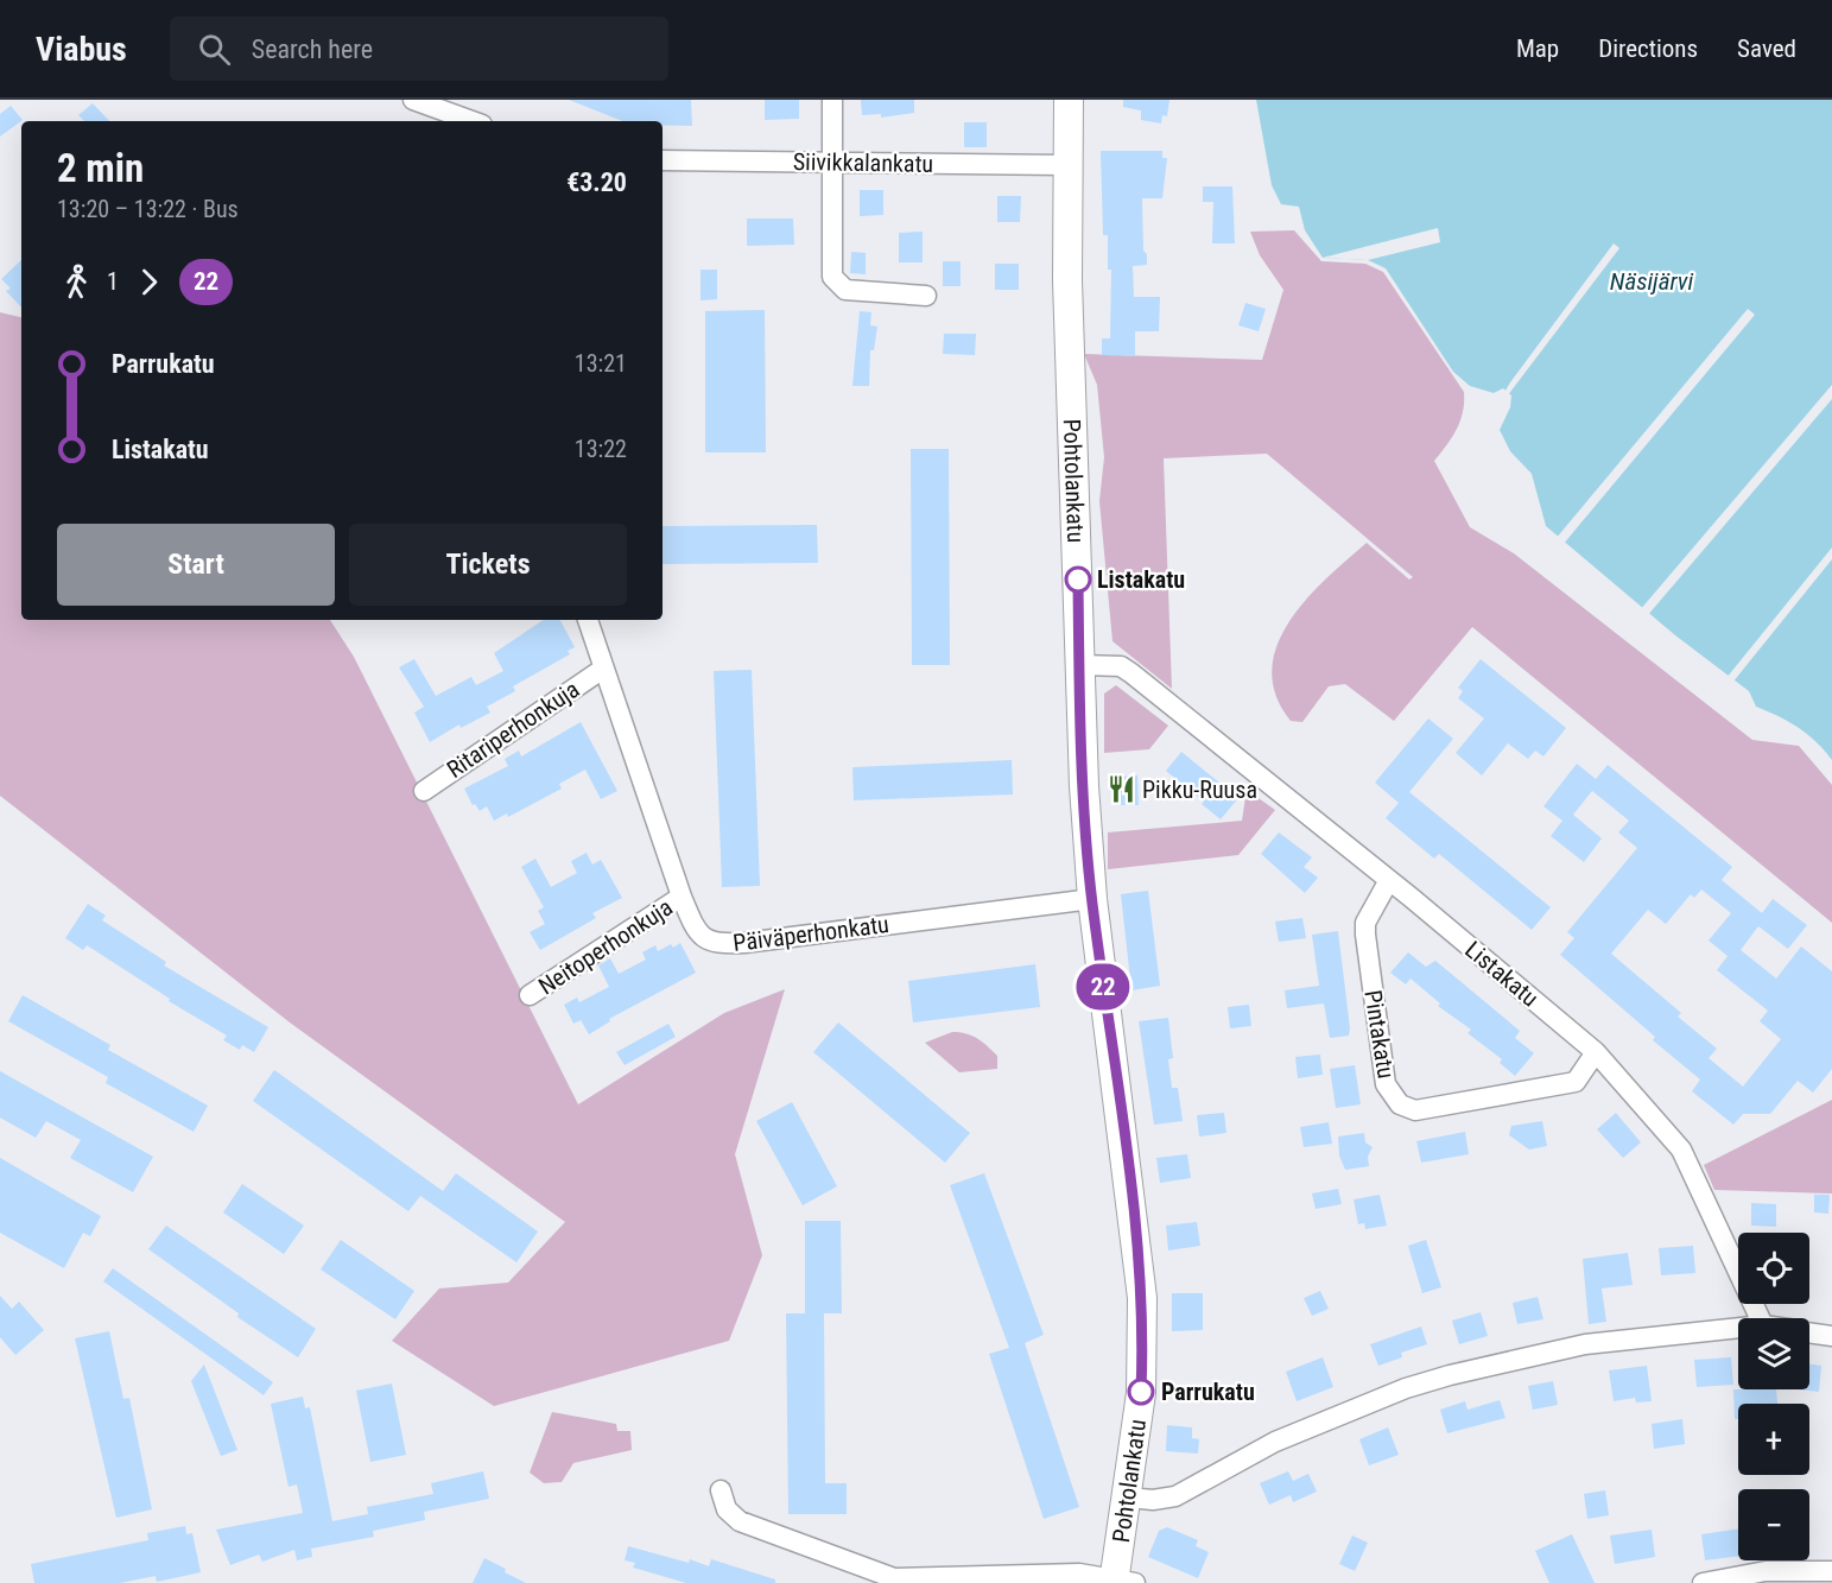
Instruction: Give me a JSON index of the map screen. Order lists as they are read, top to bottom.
{
  "streets": {
    "main road": ["Pohtolankatu"],
    "street": [
      "Siivikkalankatu",
      "Ritariperhonkuja",
      "Päiväperhonkatu",
      "Neitoperhonkuja",
      "Listakatu",
      "Pintakatu"
    ]
  },
  "crossings": [
    ["Siivikkalankatu", "Pohtolankatu"],
    ["Pohtolankatu", "Päiväperhonkatu"],
    ["Pohtolankatu", "Listakatu"],
    ["Ritariperhonkuja", "Päiväperhonkatu"],
    ["Päiväperhonkatu", "Neitoperhonkuja"],
    ["Listakatu", "Pintakatu"]
  ],
  "water": ["Näsijärvi"],
  "places": {
    "other": ["Listakatu", "Parrukatu"],
    "restaurant": ["Pikku-Ruusa"]
  },
  "lines": ["bus line 22"],
  "page": {
    "header": "Viabus",
    "search": "Search here",
    "nav": ["Map", "Directions", "Saved"],
    "on_map": "22",
    "heading": ["2 min", "13:20 – 13:22 · Bus", "€3.20"],
    "legs": ["1", "22"],
    "list": [
      {
        "name": "Parrukatu",
        "value": "13:21"
      },
      {
        "name": "Listakatu",
        "value": "13:22"
      }
    ],
    "buttons": ["Start", "Tickets"],
    "map_buttons": ["+", "−"]
  }
}
